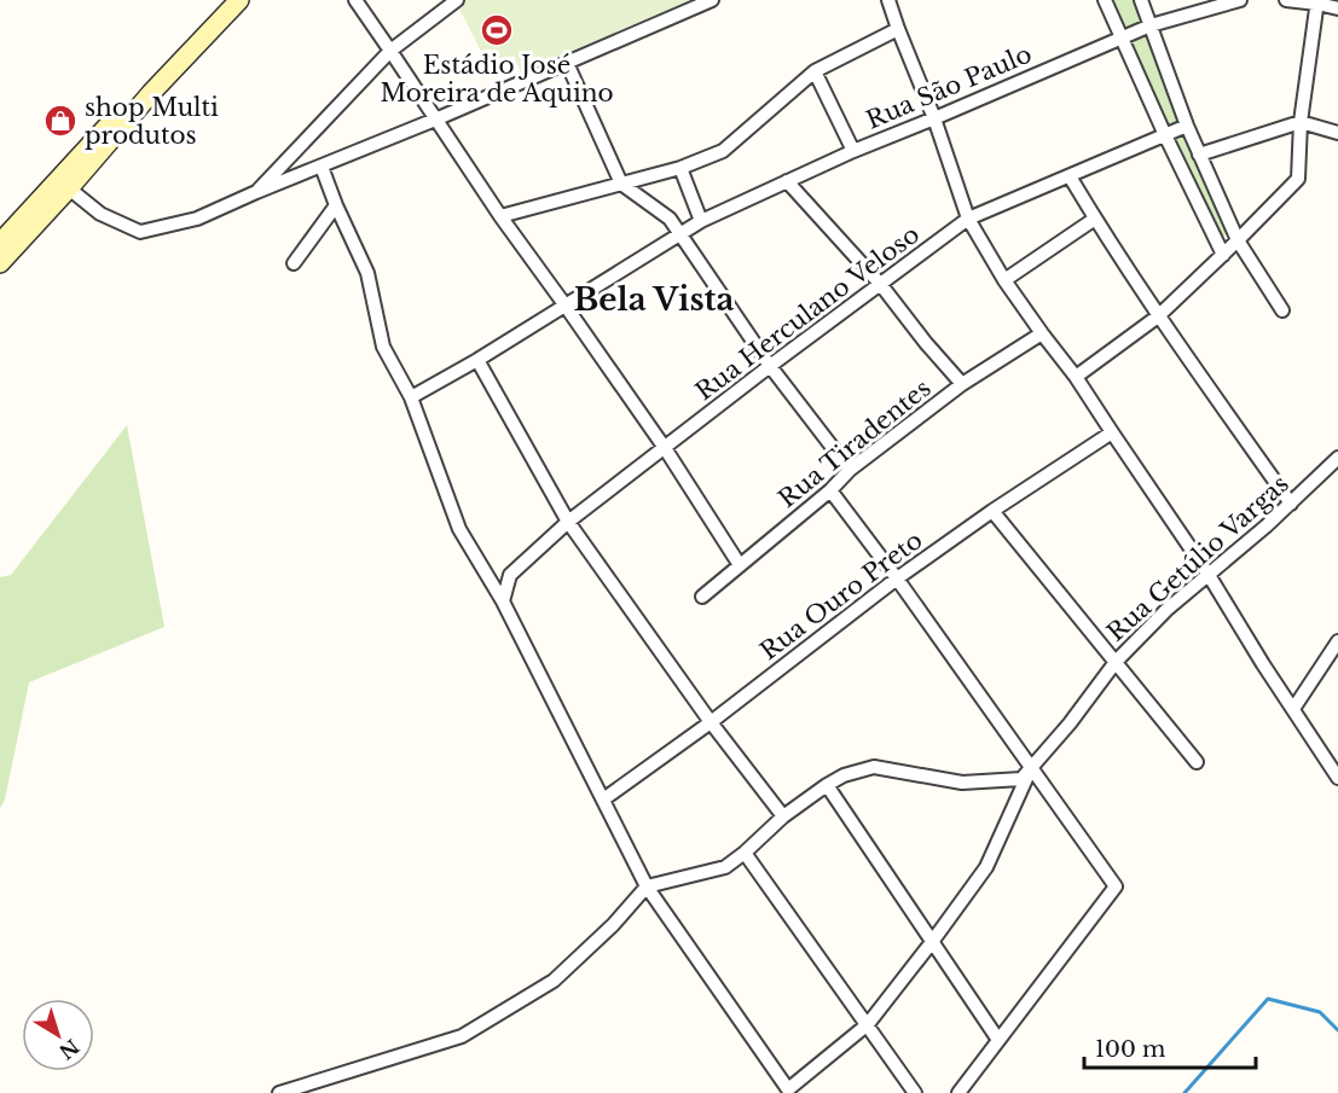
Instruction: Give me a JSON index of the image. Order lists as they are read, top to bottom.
{
  "streets": {
    "street": [
      "Rua São Paulo",
      "Rua Herculano Veloso",
      "Rua Tiradentes",
      "Rua Getúlio Vargas",
      "Rua Ouro Preto"
    ]
  },
  "districts": ["Bela Vista"],
  "places": {
    "sports": ["Estádio José Moreira de Aquino"],
    "shop": ["shop Multi produtos"]
  },
  "scale_bar": "100 m",
  "north": "bottom right"
}
